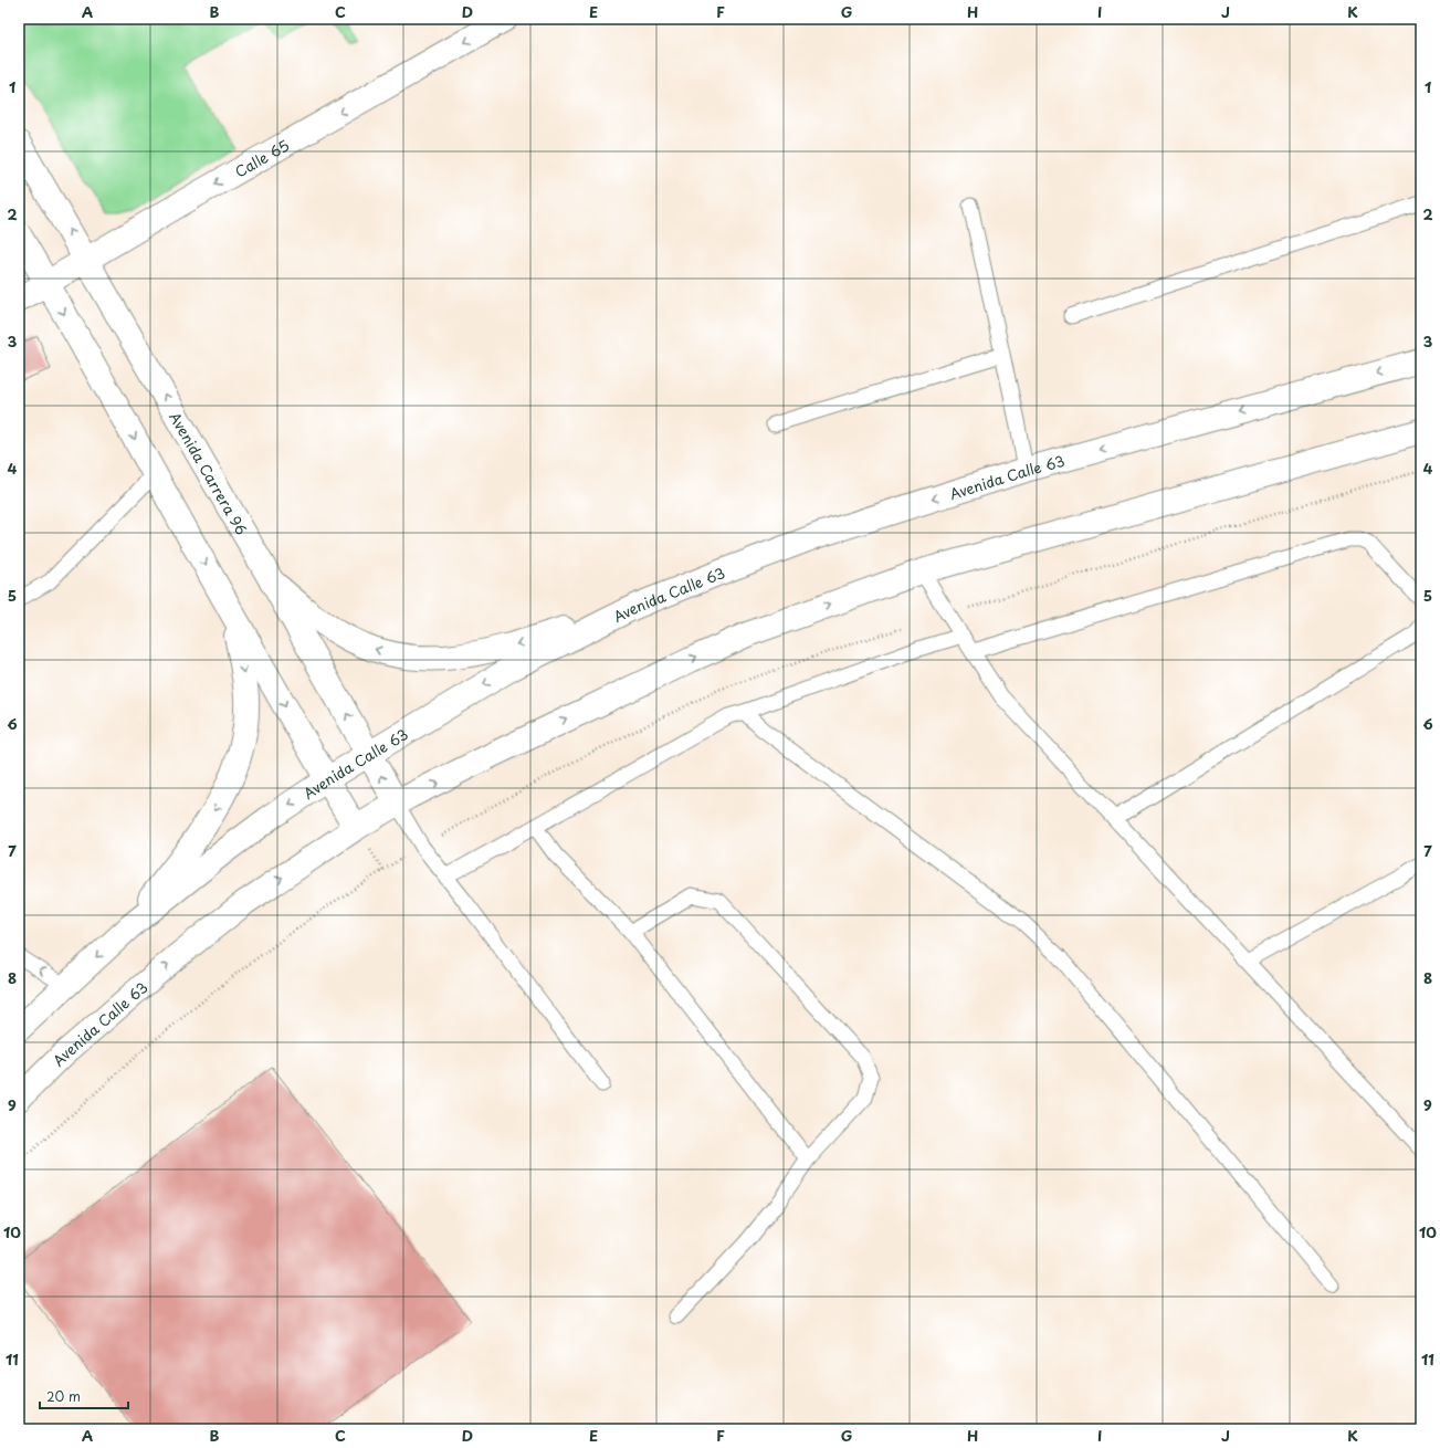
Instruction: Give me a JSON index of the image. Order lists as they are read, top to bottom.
{
  "streets": {
    "main road": ["Calle 65", "Avenida Carrera 96", "Avenida Calle 63"]
  },
  "crossings": [
    ["Calle 65", "Avenida Carrera 96"],
    ["Avenida Carrera 96", "Avenida Calle 63"]
  ],
  "one_way": ["Calle 65"],
  "scale_bar": "20 m",
  "grid": {
    "columns": [
      "A",
      "B",
      "C",
      "D",
      "E",
      "F",
      "G",
      "H",
      "I",
      "J",
      "K"
    ],
    "rows": [
      "1",
      "2",
      "3",
      "4",
      "5",
      "6",
      "7",
      "8",
      "9",
      "10",
      "11"
    ]
  }
}
